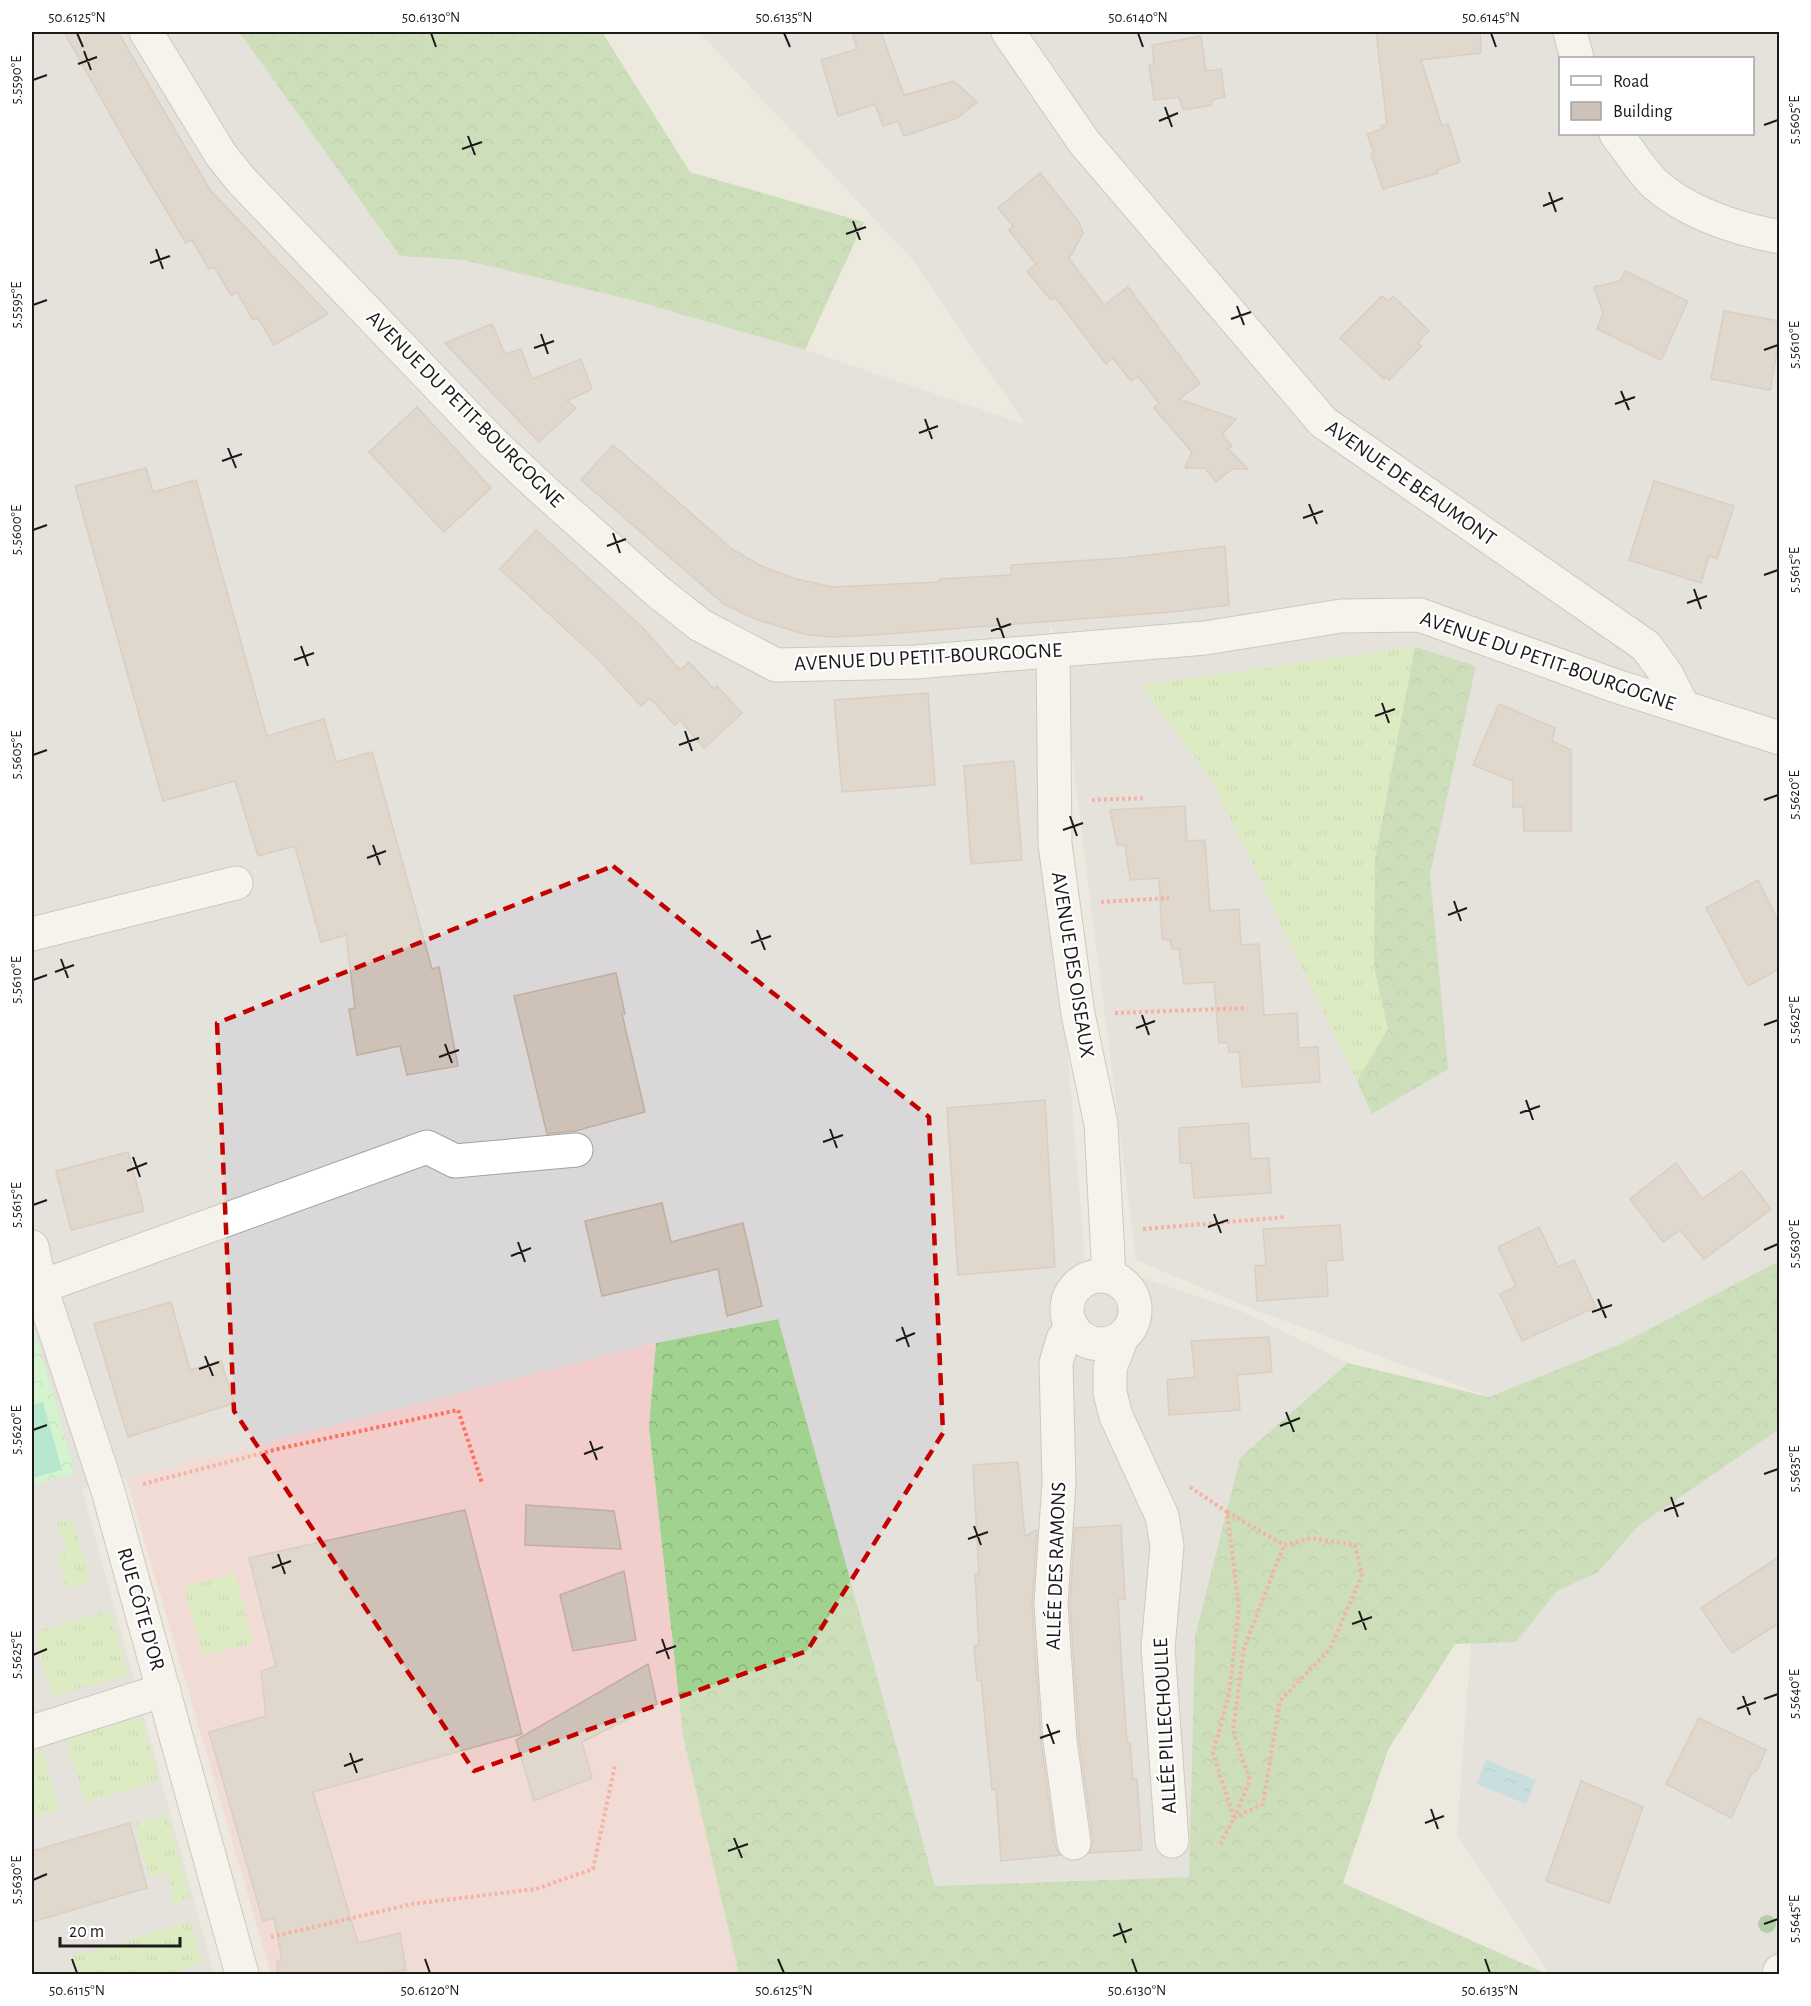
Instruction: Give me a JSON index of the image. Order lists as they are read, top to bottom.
{
  "streets": {
    "street": [
      "AVENUE DU PETIT-BOURGOGNE",
      "AVENUE DE BEAUMONT",
      "AVENUE DES OISEAUX",
      "ALLÉE DES RAMONS",
      "RUE CÔTE D'OR",
      "ALLÉE PILLECHOULLE"
    ]
  },
  "crossings": [
    ["AVENUE DU PETIT-BOURGOGNE", "AVENUE DE BEAUMONT"],
    ["AVENUE DU PETIT-BOURGOGNE", "AVENUE DES OISEAUX"],
    ["AVENUE DES OISEAUX", "ALLÉE DES RAMONS"],
    ["AVENUE DES OISEAUX", "ALLÉE PILLECHOULLE"],
    ["ALLÉE DES RAMONS", "ALLÉE PILLECHOULLE"]
  ],
  "legend": ["Road", "Building"],
  "scale_bar": "20 m",
  "coordinates": [
    "50.6125°N",
    "50.6130°N",
    "50.6135°N",
    "50.6140°N",
    "50.6145°N",
    "5.5590°E",
    "5.5605°E",
    "5.5595°E",
    "5.5610°E",
    "5.5600°E",
    "5.5615°E",
    "5.5620°E",
    "5.5625°E",
    "5.5630°E",
    "5.5635°E",
    "5.5640°E",
    "5.5645°E",
    "50.6115°N",
    "50.6120°N"
  ]
}
